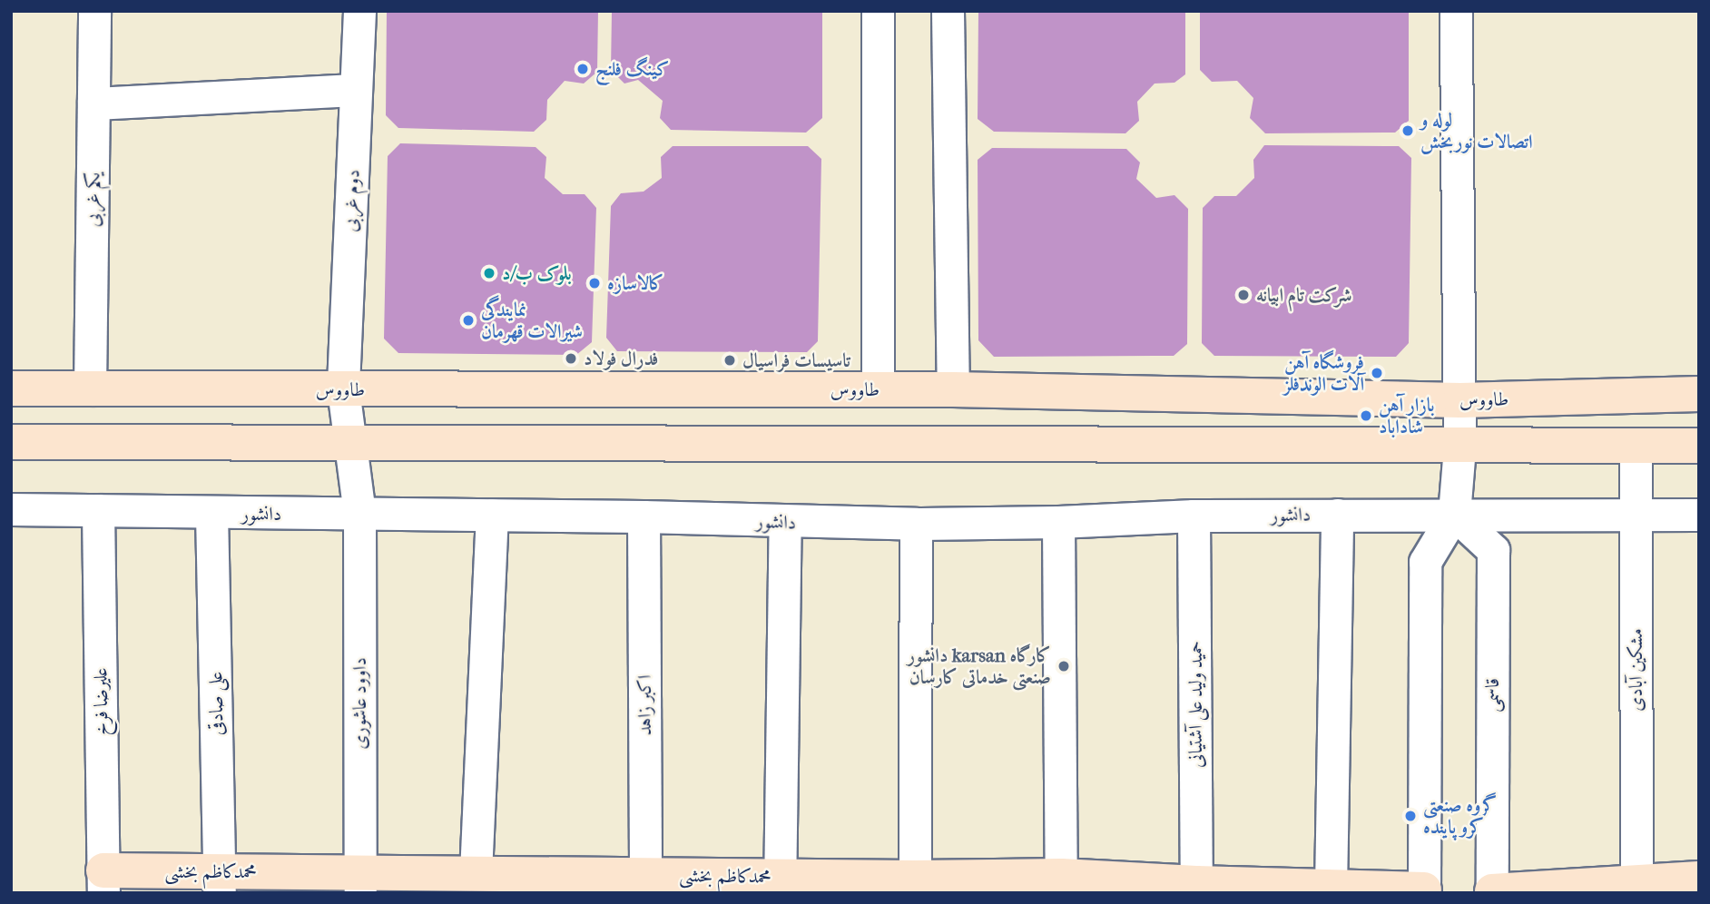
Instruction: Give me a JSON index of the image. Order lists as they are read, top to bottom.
{
  "streets": {
    "street": [
      "یکم غربی",
      "دوم غربی",
      "طاووس",
      "دانشور",
      "مشکین آبادی",
      "قاسمی",
      "علیرضا فرخ",
      "علی صادقی",
      "داوود عاشوری",
      "حمید ولید علی آشتیانی",
      "اکبر زاهد",
      "محمدکاظم بخشی"
    ]
  },
  "crossings": [
    ["یکم غربی", "طاووس"],
    ["دوم غربی", "طاووس"],
    ["دوم غربی", "داوود عاشوری"],
    ["دانشور", "مشکین آبادی"],
    ["دانشور", "قاسمی"],
    ["دانشور", "علیرضا فرخ"],
    ["دانشور", "علی صادقی"],
    ["دانشور", "داوود عاشوری"],
    ["دانشور", "حمید ولید علی آشتیانی"],
    ["دانشور", "اکبر زاهد"],
    ["علیرضا فرخ", "محمدکاظم بخشی"],
    ["علی صادقی", "محمدکاظم بخشی"],
    ["داوود عاشوری", "محمدکاظم بخشی"],
    ["حمید ولید علی آشتیانی", "محمدکاظم بخشی"],
    ["اکبر زاهد", "محمدکاظم بخشی"]
  ],
  "places": [
    "کینگ فلنج",
    "لوله و اتصالات نوربخش",
    "بلوک ب/د",
    "کالاسازه",
    "شرکت تام ابیانه",
    "نمایندگی شیرالات قهرمان",
    "فدرال فولاد",
    "تاسیسات فراسیال",
    "فروشگاه آهن آلات الوندفلز",
    "بازار آهن شاداباد",
    "دانشور karsan کارگاه صنعتی خدماتی کارسان",
    "گروه صنعتی کرو پاینده"
  ]
}
